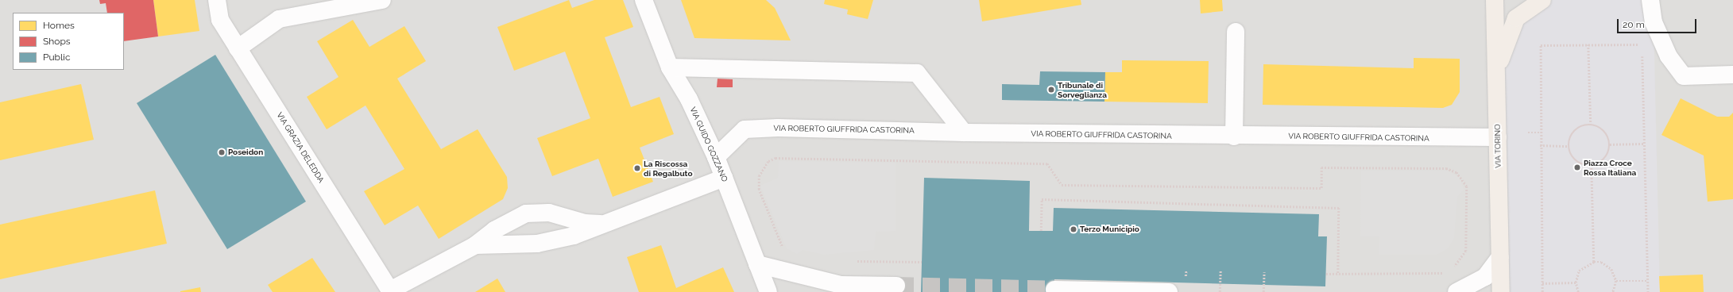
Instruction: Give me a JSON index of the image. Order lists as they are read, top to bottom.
{
  "streets": {
    "main road": ["VIA TORINO"],
    "street": ["VIA ROBERTO GIUFFRIDA CASTORINA", "VIA GUIDO GOZZANO", "VIA GRAZIA DELEDDA"]
  },
  "crossings": [
    ["VIA ROBERTO GIUFFRIDA CASTORINA", "VIA GUIDO GOZZANO"],
    ["VIA ROBERTO GIUFFRIDA CASTORINA", "VIA TORINO"]
  ],
  "places": [
    "Tribunale di Sorveglianza",
    "Poseidon",
    "Piazza Croce Rossa Italiana",
    "La Riscossa di Regalbuto",
    "Terzo Municipio"
  ],
  "legend": ["Homes", "Shops", "Public"],
  "scale_bar": "20 m"
}
